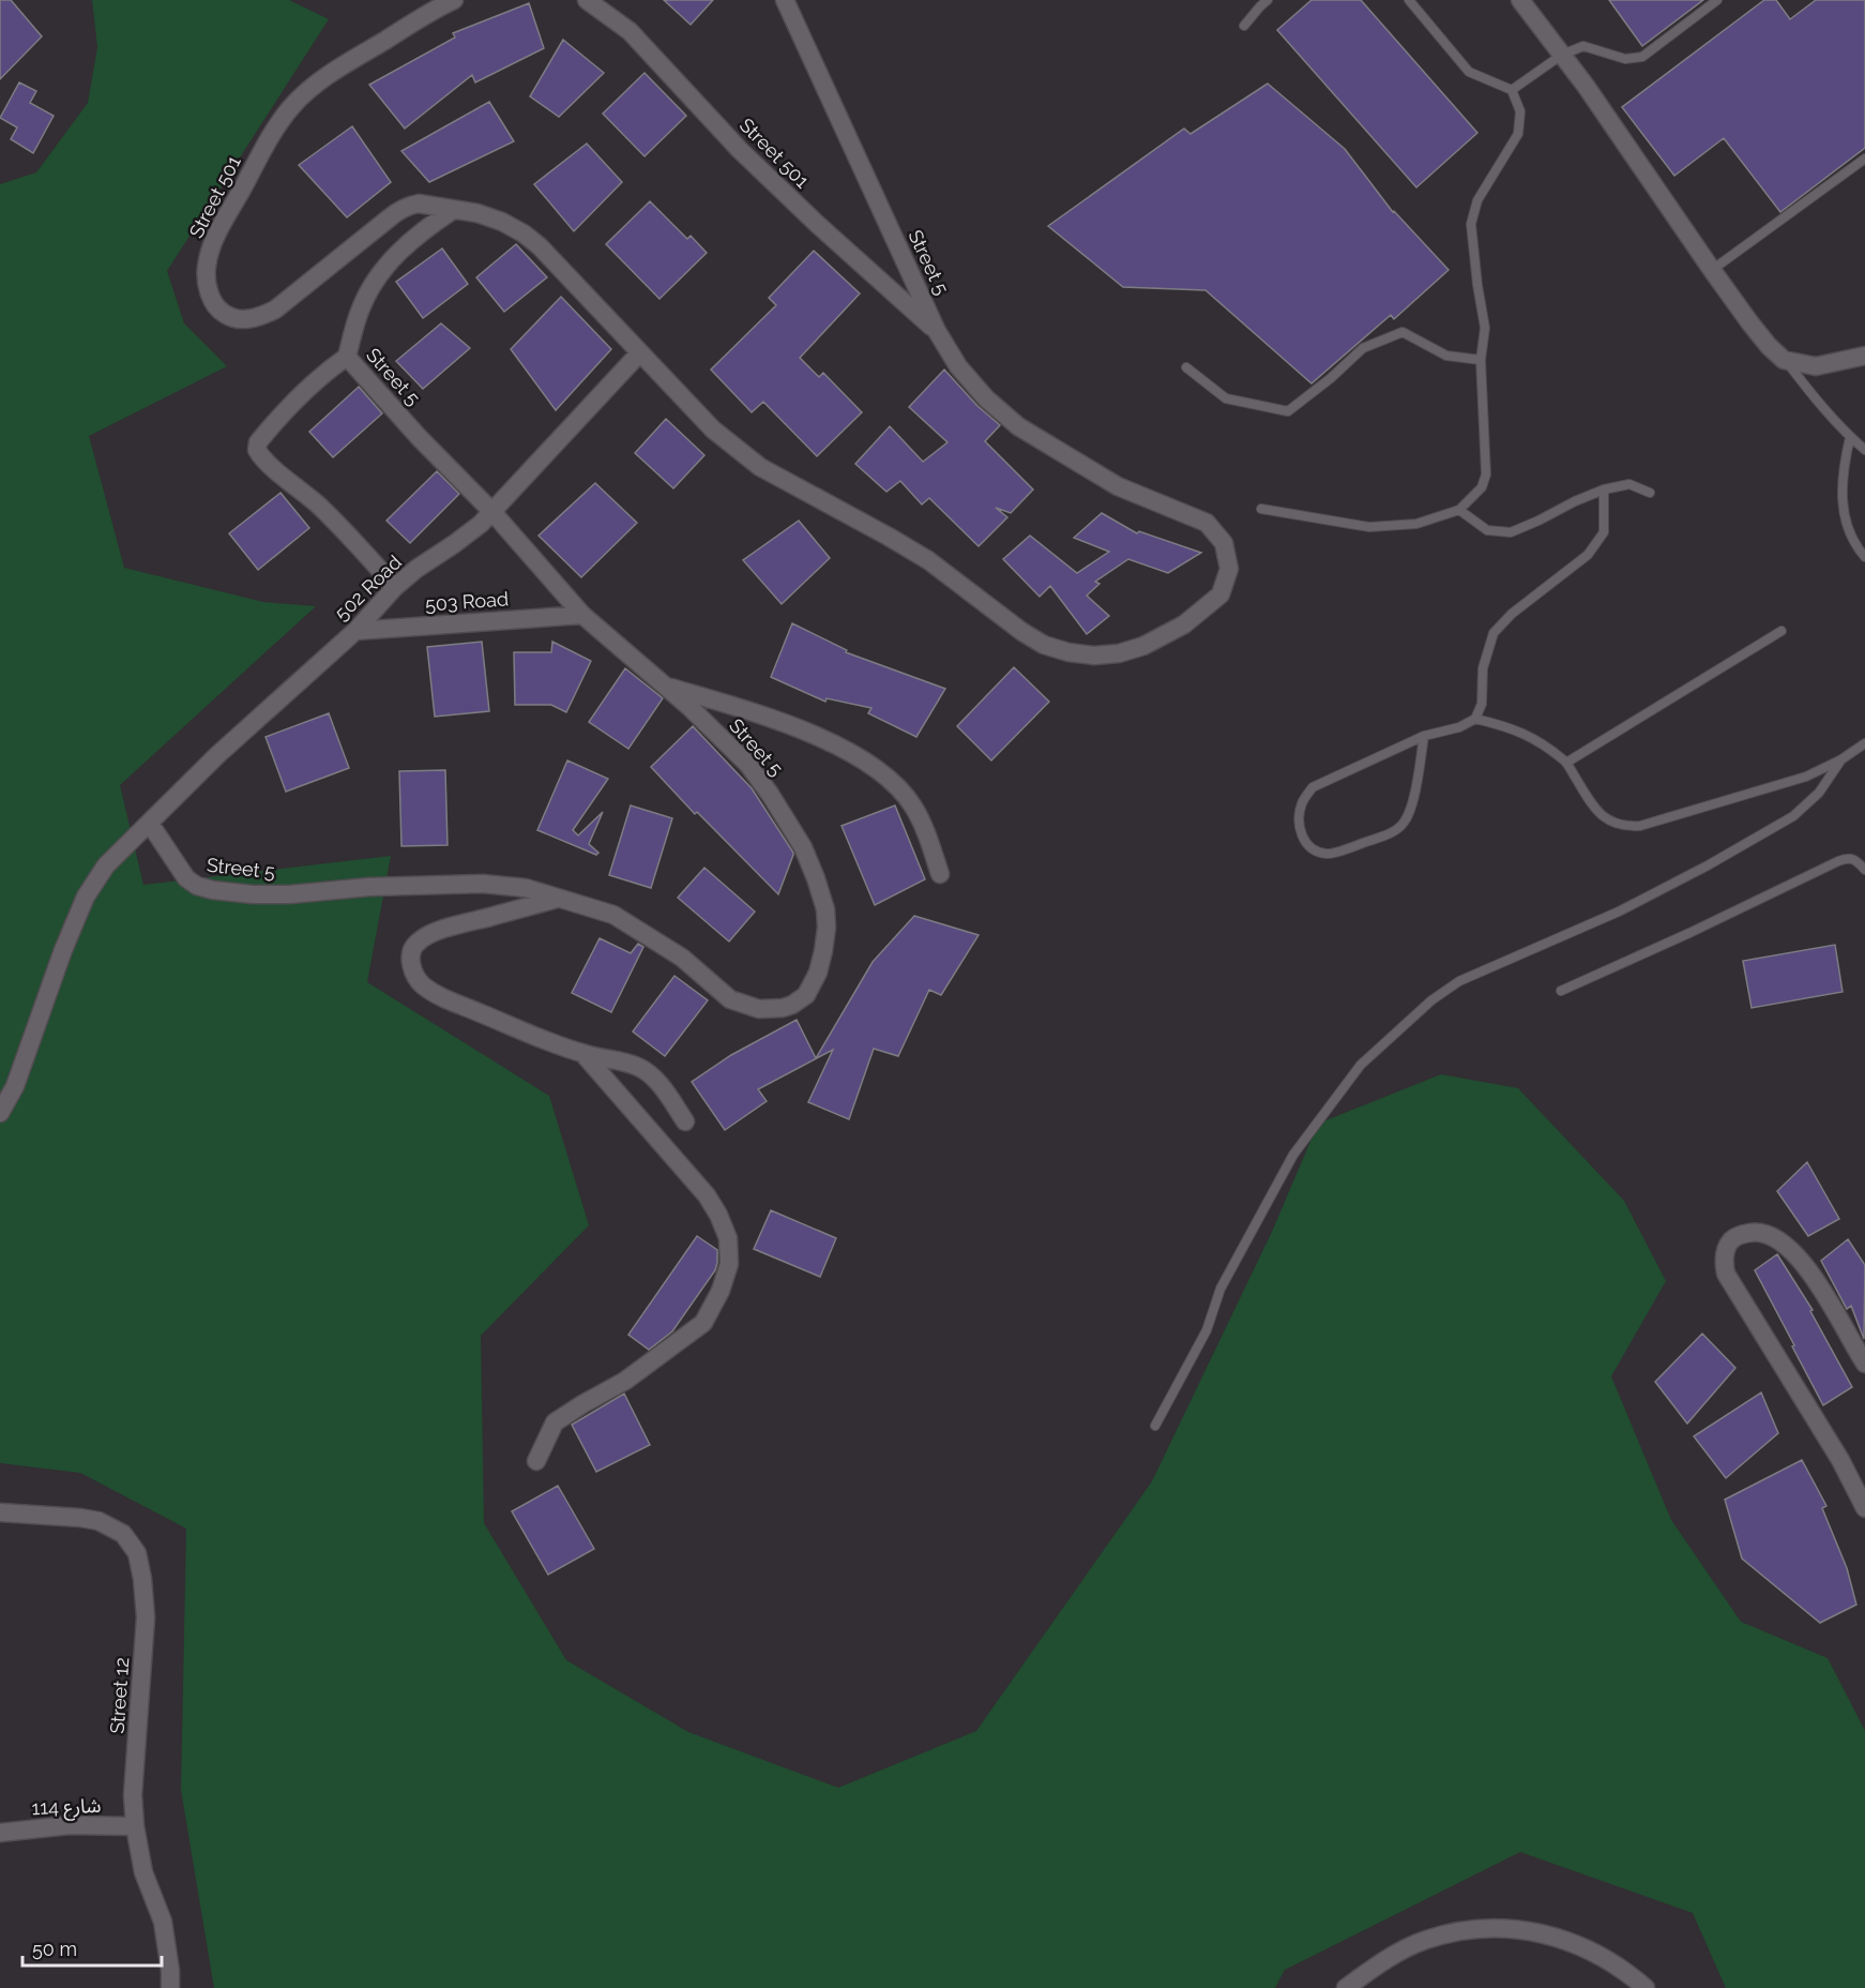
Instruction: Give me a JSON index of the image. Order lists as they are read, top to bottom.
{
  "streets": {
    "street": [
      "Street 501",
      "Street 5",
      "502 Road",
      "503 Road",
      "Street 12",
      "شارع 114"
    ]
  },
  "crossings": [
    ["Street 501", "Street 5"],
    ["Street 5", "502 Road"],
    ["Street 5", "503 Road"],
    ["502 Road", "503 Road"],
    ["Street 12", "شارع 114"]
  ],
  "scale_bar": "50 m"
}
